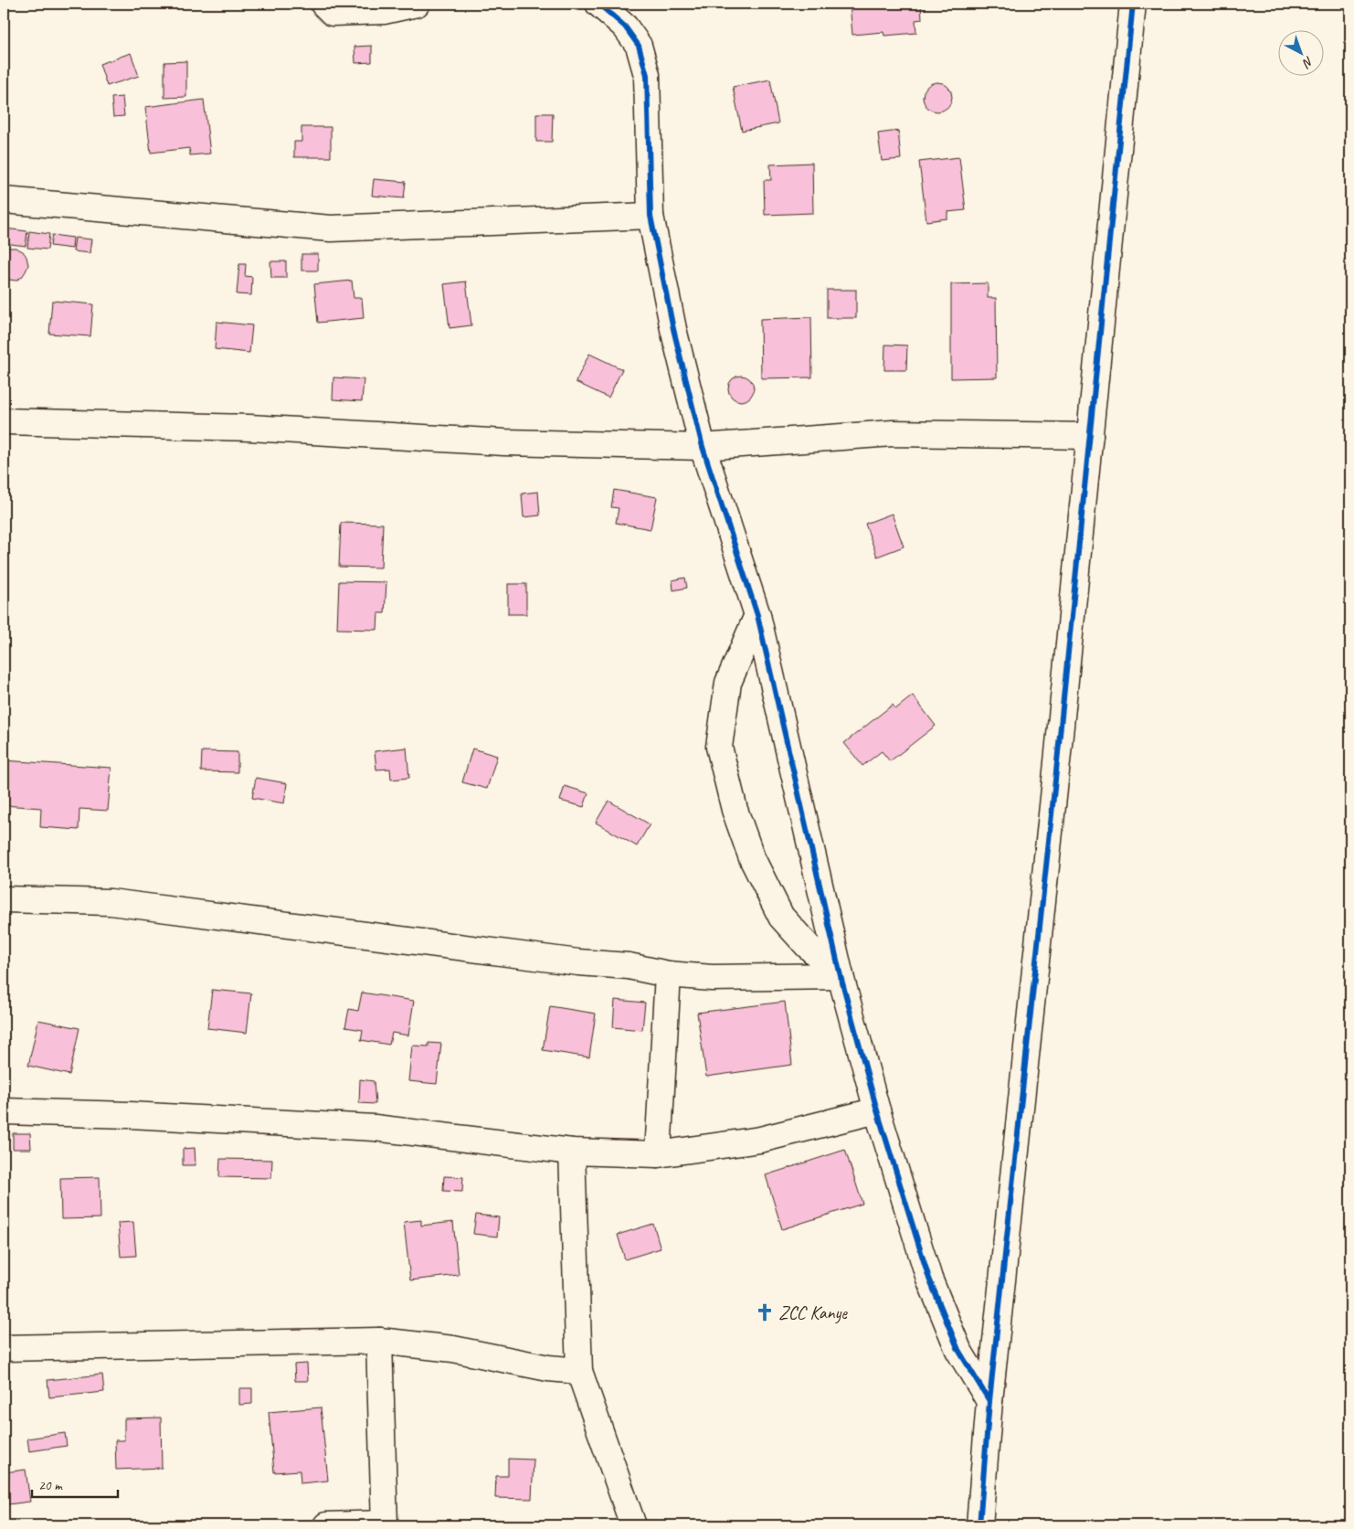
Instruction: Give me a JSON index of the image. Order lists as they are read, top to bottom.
{
  "places": {
    "church": ["ZCC Kanye"]
  },
  "scale_bar": "20 m",
  "north": "bottom right"
}
